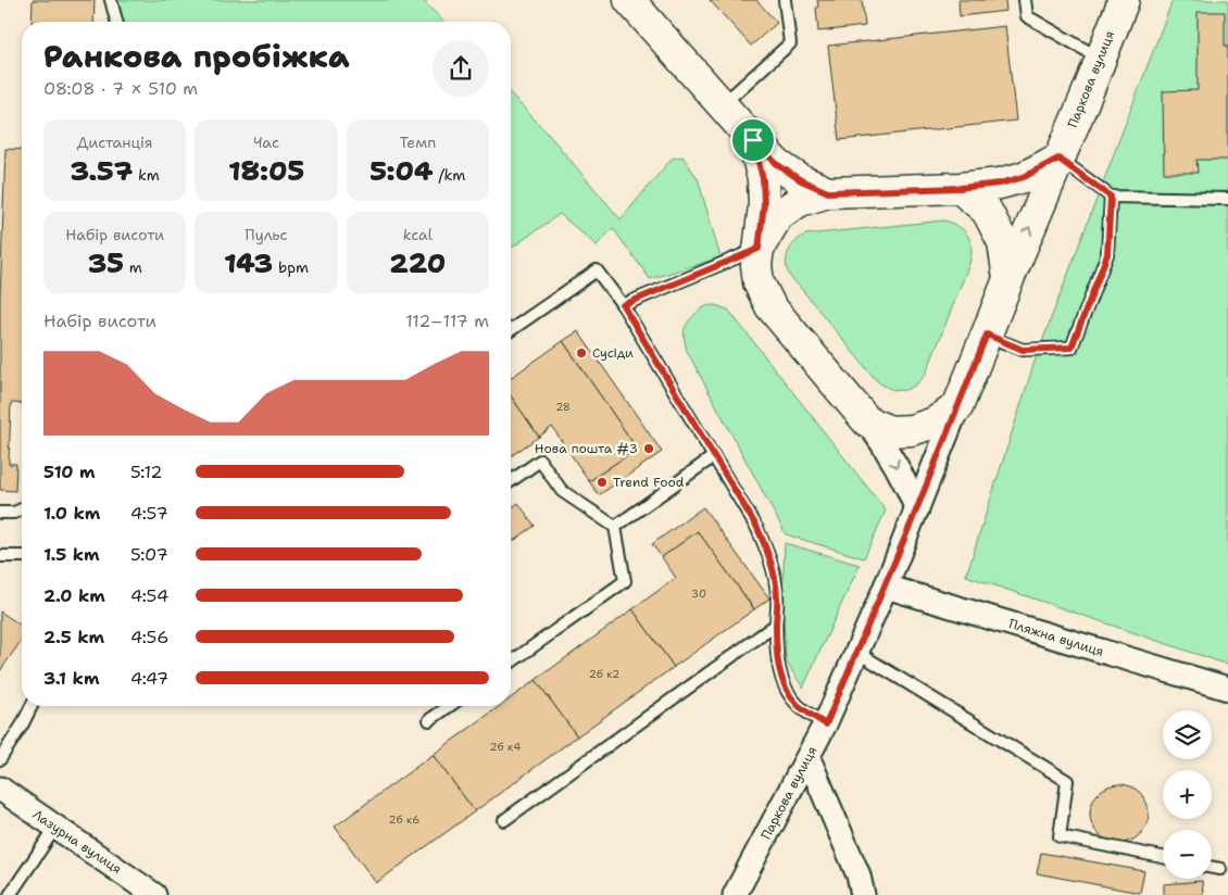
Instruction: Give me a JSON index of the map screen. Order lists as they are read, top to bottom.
{
  "streets": {
    "street": ["Паркова вулиця", "Пляжна вулиця", "Лазурна вулиця"]
  },
  "crossings": [
    ["Паркова вулиця", "Пляжна вулиця"]
  ],
  "places": ["Сусіди", "Нова пошта #3", "Trend Food"],
  "house_numbers": [
    "28",
    "30",
    "2б к2",
    "2б к4",
    "2б к6"
  ],
  "page": {
    "heading": ["Ранкова пробіжка", "08:08 · 7 × 510 m"],
    "stats": [
      ["Дистанція", "3.57 km"],
      ["Час", "18:05"],
      ["Темп", "5:04 /km"],
      ["Набір висоти", "35 m"],
      ["Пульс", "143 bpm"],
      ["kcal", "220"]
    ],
    "chart": ["Набір висоти", "112–117 m"],
    "list": [
      {
        "name": "510 m",
        "note": "5:12"
      },
      {
        "name": "1.0 km",
        "note": "4:57"
      },
      {
        "name": "1.5 km",
        "note": "5:07"
      },
      {
        "name": "2.0 km",
        "note": "4:54"
      },
      {
        "name": "2.5 km",
        "note": "4:56"
      },
      {
        "name": "3.1 km",
        "note": "4:47"
      }
    ],
    "map_buttons": ["+", "−"]
  }
}
